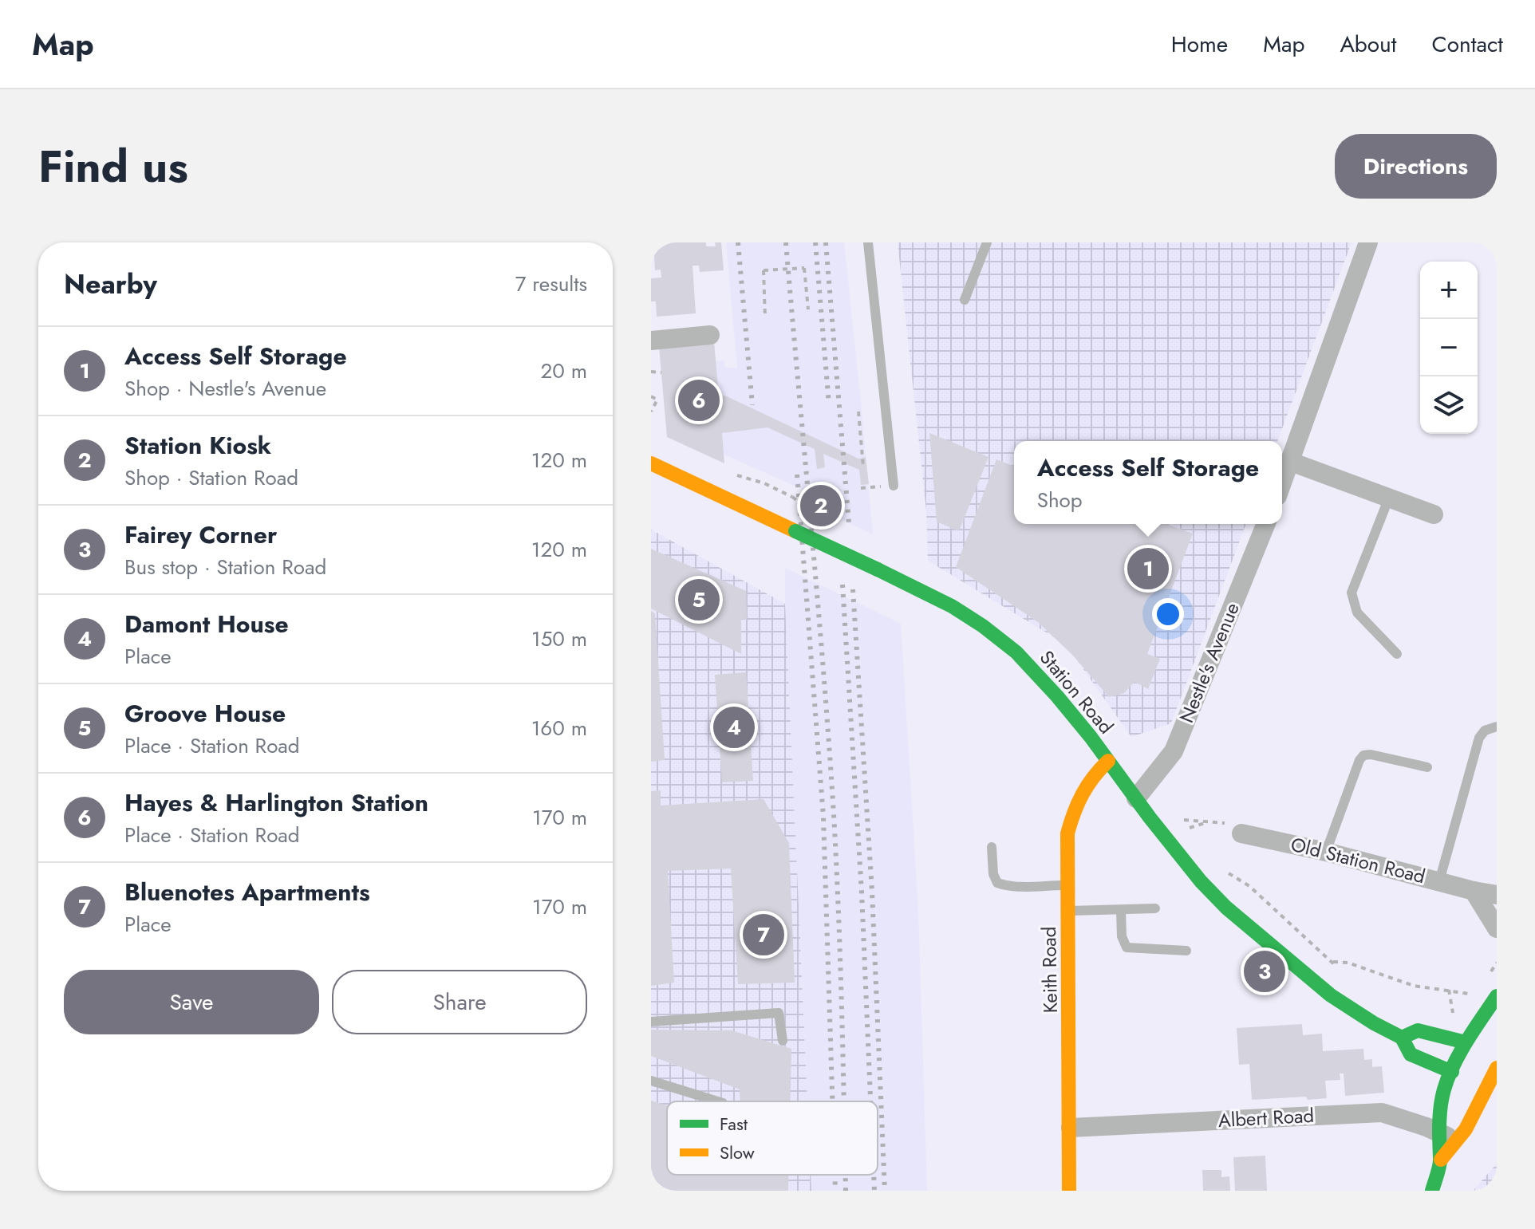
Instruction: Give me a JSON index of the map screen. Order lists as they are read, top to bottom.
{
  "streets": {
    "street": [
      "Nestle's Avenue",
      "Station Road",
      "Old Station Road",
      "Keith Road",
      "Albert Road"
    ]
  },
  "crossings": [
    ["Nestle's Avenue", "Station Road"],
    ["Station Road", "Keith Road"],
    ["Keith Road", "Albert Road"]
  ],
  "legend": ["Fast", "Slow"],
  "page": {
    "header": "Map",
    "nav": [
      "Home",
      "Map",
      "About",
      "Contact"
    ],
    "title": "Find us",
    "buttons": [
      "Directions",
      ["Save", "Share"]
    ],
    "heading": ["Nearby", "7 results"],
    "map_buttons": ["+", "−"],
    "list": [
      {
        "mark": "1",
        "name": "Access Self Storage",
        "note": "Shop · Nestle's Avenue",
        "value": "20 m"
      },
      {
        "mark": "2",
        "name": "Station Kiosk",
        "note": "Shop · Station Road",
        "value": "120 m"
      },
      {
        "mark": "3",
        "name": "Fairey Corner",
        "note": "Bus stop · Station Road",
        "value": "120 m"
      },
      {
        "mark": "4",
        "name": "Damont House",
        "note": "Place",
        "value": "150 m"
      },
      {
        "mark": "5",
        "name": "Groove House",
        "note": "Place · Station Road",
        "value": "160 m"
      },
      {
        "mark": "6",
        "name": "Hayes & Harlington Station",
        "note": "Place · Station Road",
        "value": "170 m"
      },
      {
        "mark": "7",
        "name": "Bluenotes Apartments",
        "note": "Place",
        "value": "170 m"
      }
    ],
    "pins": [
      "6",
      "2",
      "1",
      "5",
      "4",
      "7",
      "3"
    ],
    "popup": ["Access Self Storage", "Shop"]
  }
}
